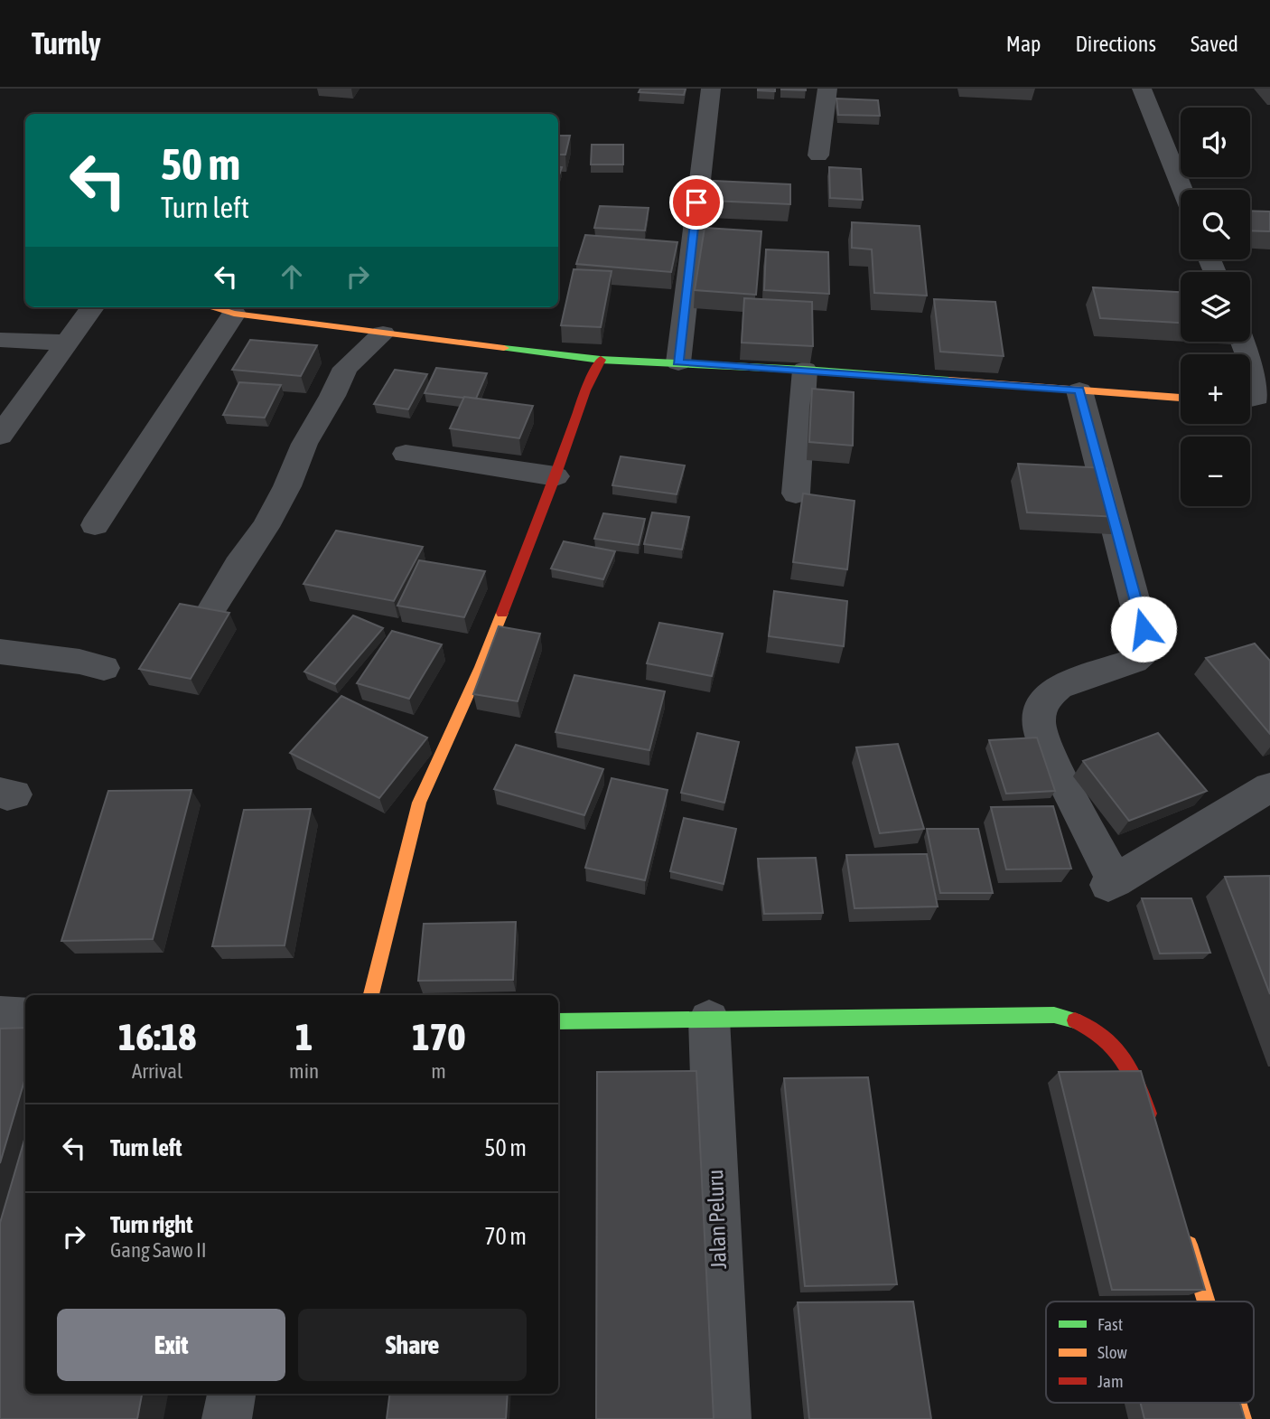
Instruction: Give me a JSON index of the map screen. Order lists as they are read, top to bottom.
{
  "streets": {
    "street": ["Jalan Peluru"]
  },
  "legend": ["Fast", "Slow", "Jam"],
  "page": {
    "header": "Turnly",
    "nav": ["Map", "Directions", "Saved"],
    "map_buttons": ["+", "−"],
    "turn": ["50 m", "Turn left"],
    "eta": [
      "16:18",
      "Arrival",
      "1",
      "min",
      "170",
      "m"
    ],
    "list": [
      {
        "name": "Turn left",
        "value": "50 m"
      },
      {
        "name": "Turn right",
        "note": "Gang Sawo II",
        "value": "70 m"
      }
    ],
    "buttons": ["Exit", "Share"]
  }
}
